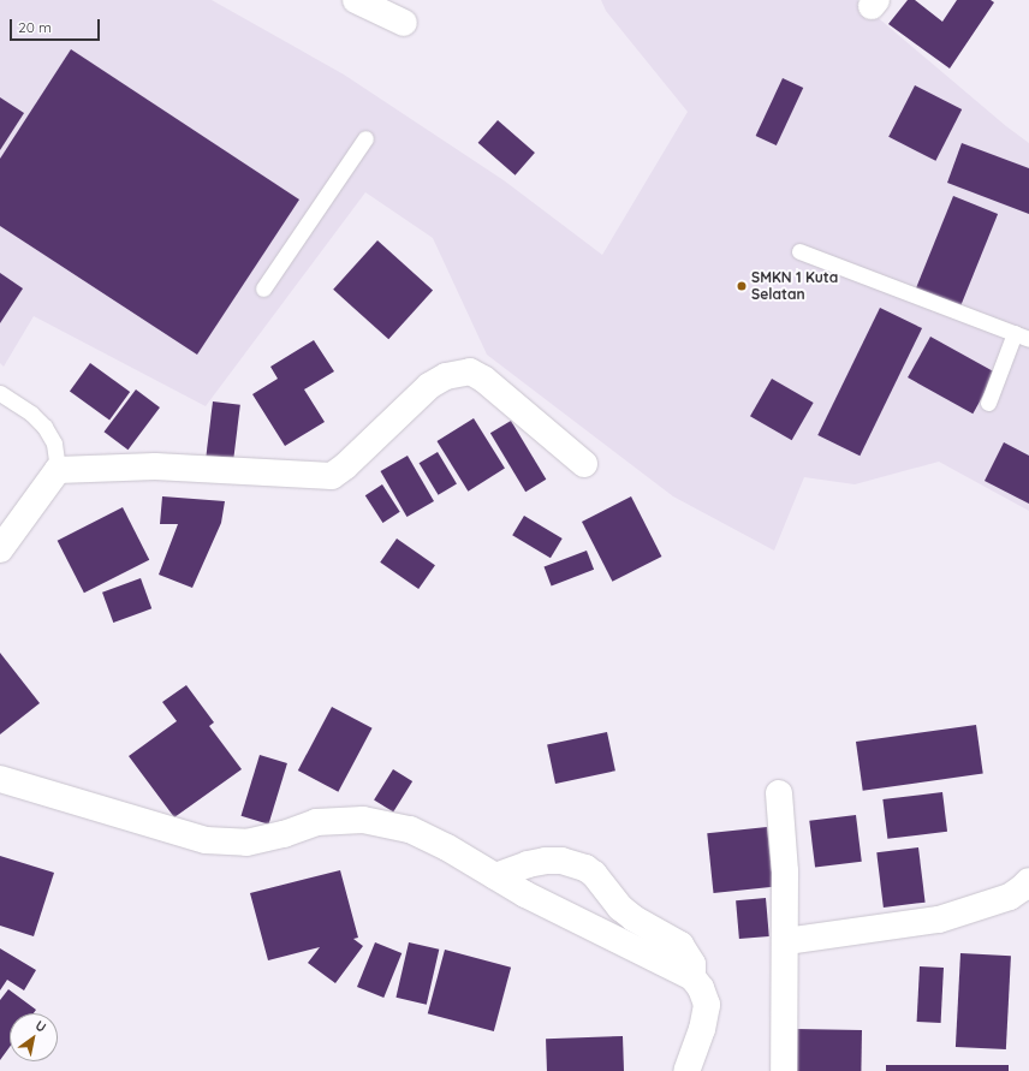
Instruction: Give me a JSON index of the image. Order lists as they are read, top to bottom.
{
  "places": ["SMKN 1 Kuta Selatan"],
  "scale_bar": "20 m",
  "north": "top right"
}
